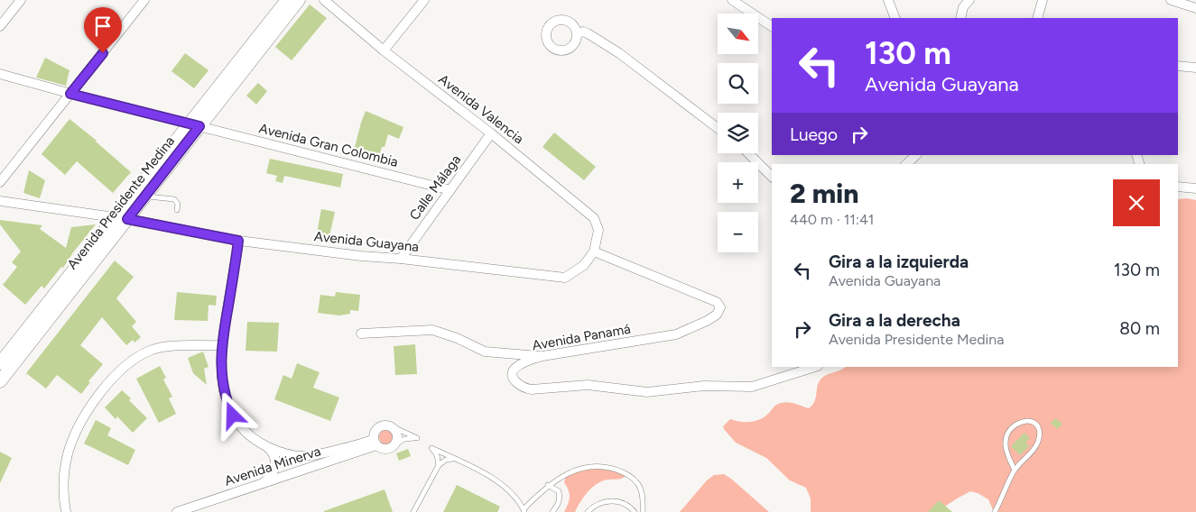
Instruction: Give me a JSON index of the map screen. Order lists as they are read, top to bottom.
{
  "streets": {
    "street": [
      "Avenida Valencia",
      "Avenida Gran Colombia",
      "Calle Málaga",
      "Avenida Presidente Medina",
      "Avenida Guayana",
      "Avenida Panamá",
      "Avenida Minerva"
    ]
  },
  "crossings": [
    ["Avenida Valencia", "Calle Málaga"],
    ["Avenida Valencia", "Avenida Guayana"],
    ["Avenida Valencia", "Avenida Panamá"],
    ["Avenida Gran Colombia", "Calle Málaga"],
    ["Avenida Gran Colombia", "Avenida Presidente Medina"],
    ["Calle Málaga", "Avenida Guayana"],
    ["Avenida Presidente Medina", "Avenida Guayana"],
    ["Avenida Guayana", "Avenida Panamá"]
  ],
  "north": "bottom right",
  "page": {
    "map_buttons": ["+", "−"],
    "turn": ["130 m", "Avenida Guayana"],
    "then": "Luego",
    "heading": ["2 min", "440 m · 11:41"],
    "list": [
      {
        "name": "Gira a la izquierda",
        "note": "Avenida Guayana",
        "value": "130 m"
      },
      {
        "name": "Gira a la derecha",
        "note": "Avenida Presidente Medina",
        "value": "80 m"
      }
    ]
  }
}
